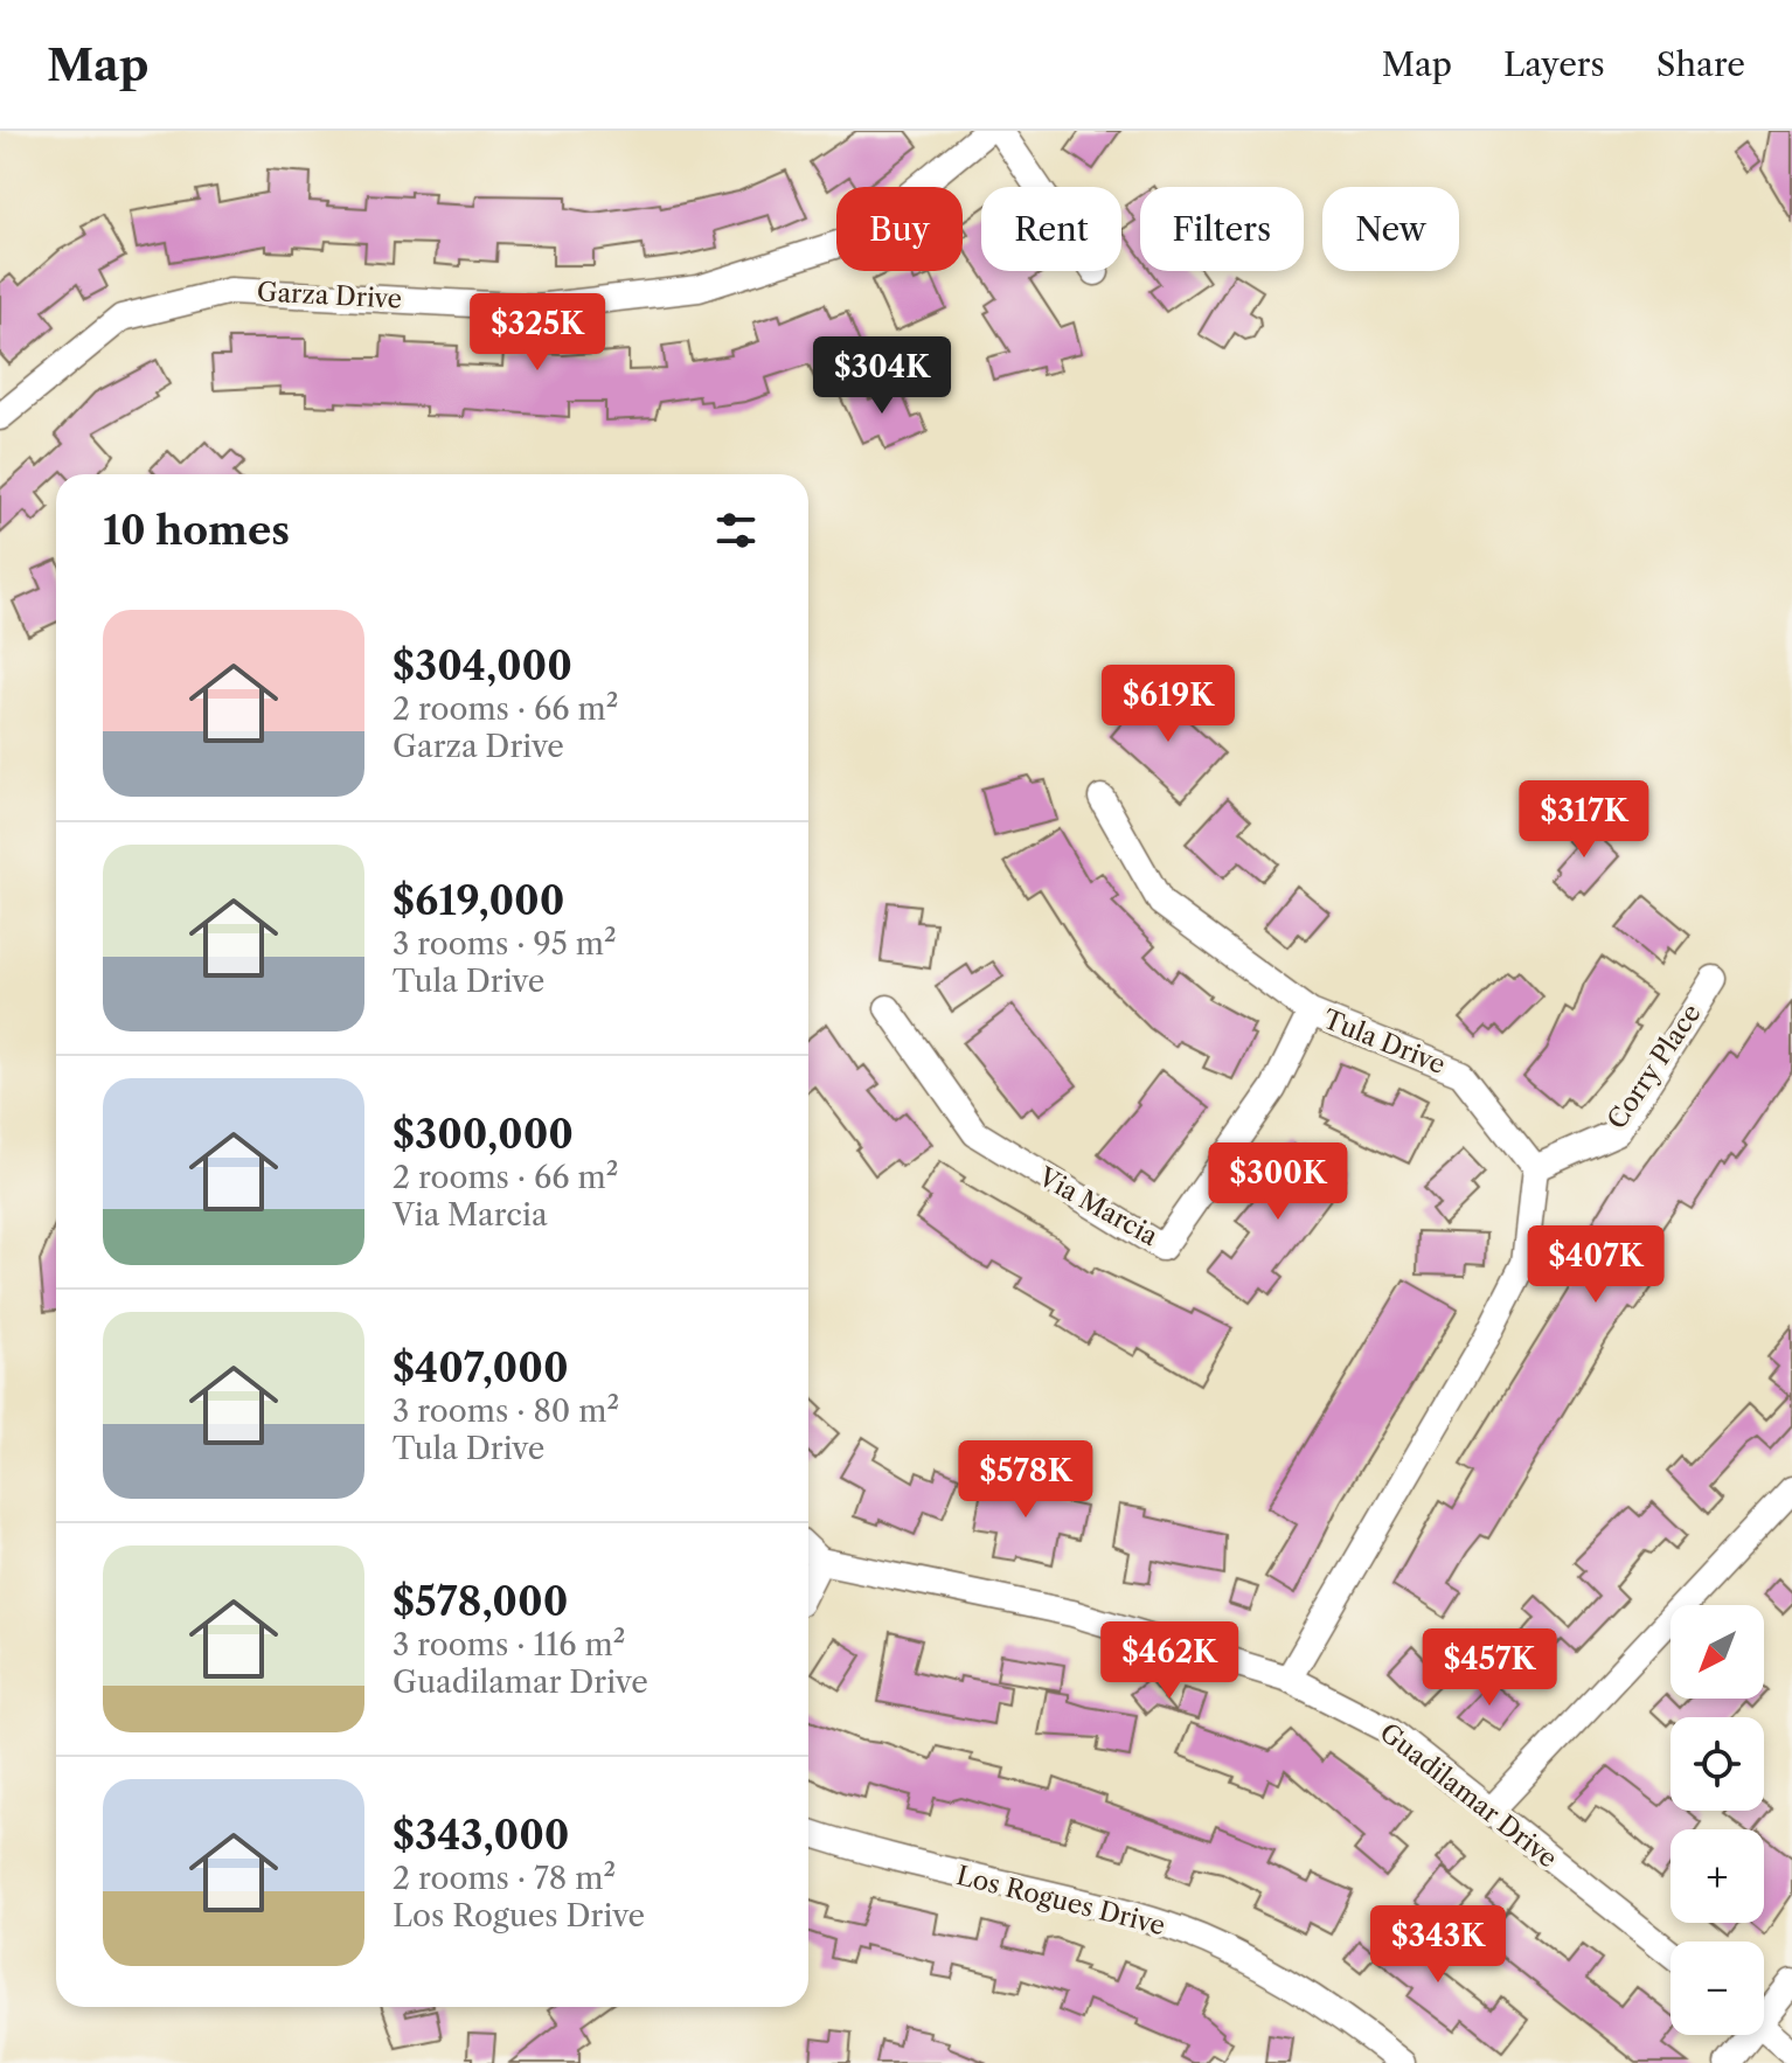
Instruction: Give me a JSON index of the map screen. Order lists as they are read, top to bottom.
{
  "streets": {
    "street": [
      "Garza Drive",
      "Tula Drive",
      "Corry Place",
      "Via Marcia",
      "Guadilamar Drive",
      "Los Rogues Drive"
    ]
  },
  "crossings": [
    ["Tula Drive", "Corry Place"],
    ["Tula Drive", "Via Marcia"]
  ],
  "north": "bottom left",
  "page": {
    "header": "Map",
    "nav": ["Map", "Layers", "Share"],
    "chip": [
      "Buy",
      "Rent",
      "Filters",
      "New"
    ],
    "price": [
      "$325K",
      "$304K",
      "$619K",
      "$317K",
      "$300K",
      "$407K",
      "$578K",
      "$462K",
      "$457K",
      "$343K"
    ],
    "heading": "10 homes",
    "list": [
      {
        "name": "$304,000",
        "note": "2 rooms · 66 m² · Garza Drive"
      },
      {
        "name": "$619,000",
        "note": "3 rooms · 95 m² · Tula Drive"
      },
      {
        "name": "$300,000",
        "note": "2 rooms · 66 m² · Via Marcia"
      },
      {
        "name": "$407,000",
        "note": "3 rooms · 80 m² · Tula Drive"
      },
      {
        "name": "$578,000",
        "note": "3 rooms · 116 m² · Guadilamar Drive"
      },
      {
        "name": "$343,000",
        "note": "2 rooms · 78 m² · Los Rogues Drive"
      }
    ],
    "map_buttons": ["+", "−"]
  }
}
